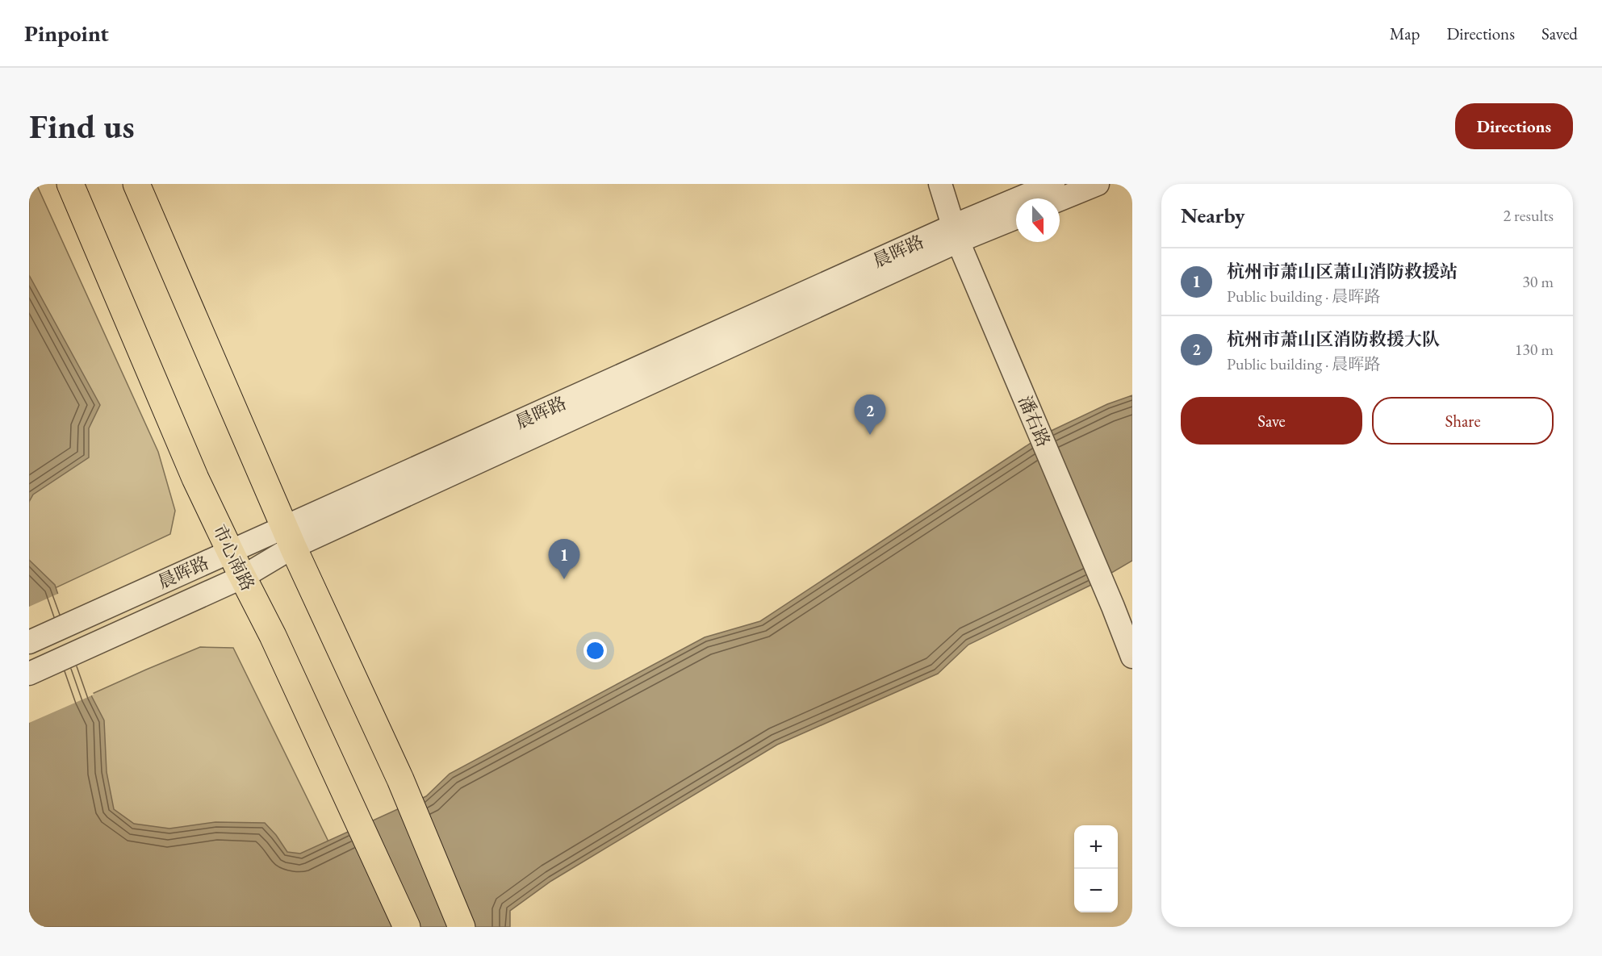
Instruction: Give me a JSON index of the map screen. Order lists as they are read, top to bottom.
{
  "streets": {
    "main road": ["市心南路"],
    "street": ["晨晖路", "潘右路"]
  },
  "crossings": [
    ["晨晖路", "潘右路"],
    ["晨晖路", "市心南路"]
  ],
  "north": "bottom",
  "page": {
    "header": "Pinpoint",
    "nav": ["Map", "Directions", "Saved"],
    "buttons": [
      "Directions",
      ["Save", "Share"]
    ],
    "title": "Find us",
    "heading": ["Nearby", "2 results"],
    "list": [
      {
        "mark": "1",
        "name": "杭州市萧山区萧山消防救援站",
        "note": "Public building · 晨晖路",
        "value": "30 m"
      },
      {
        "mark": "2",
        "name": "杭州市萧山区消防救援大队",
        "note": "Public building · 晨晖路",
        "value": "130 m"
      }
    ],
    "pins": ["2", "1"],
    "map_buttons": ["+", "−"]
  }
}
